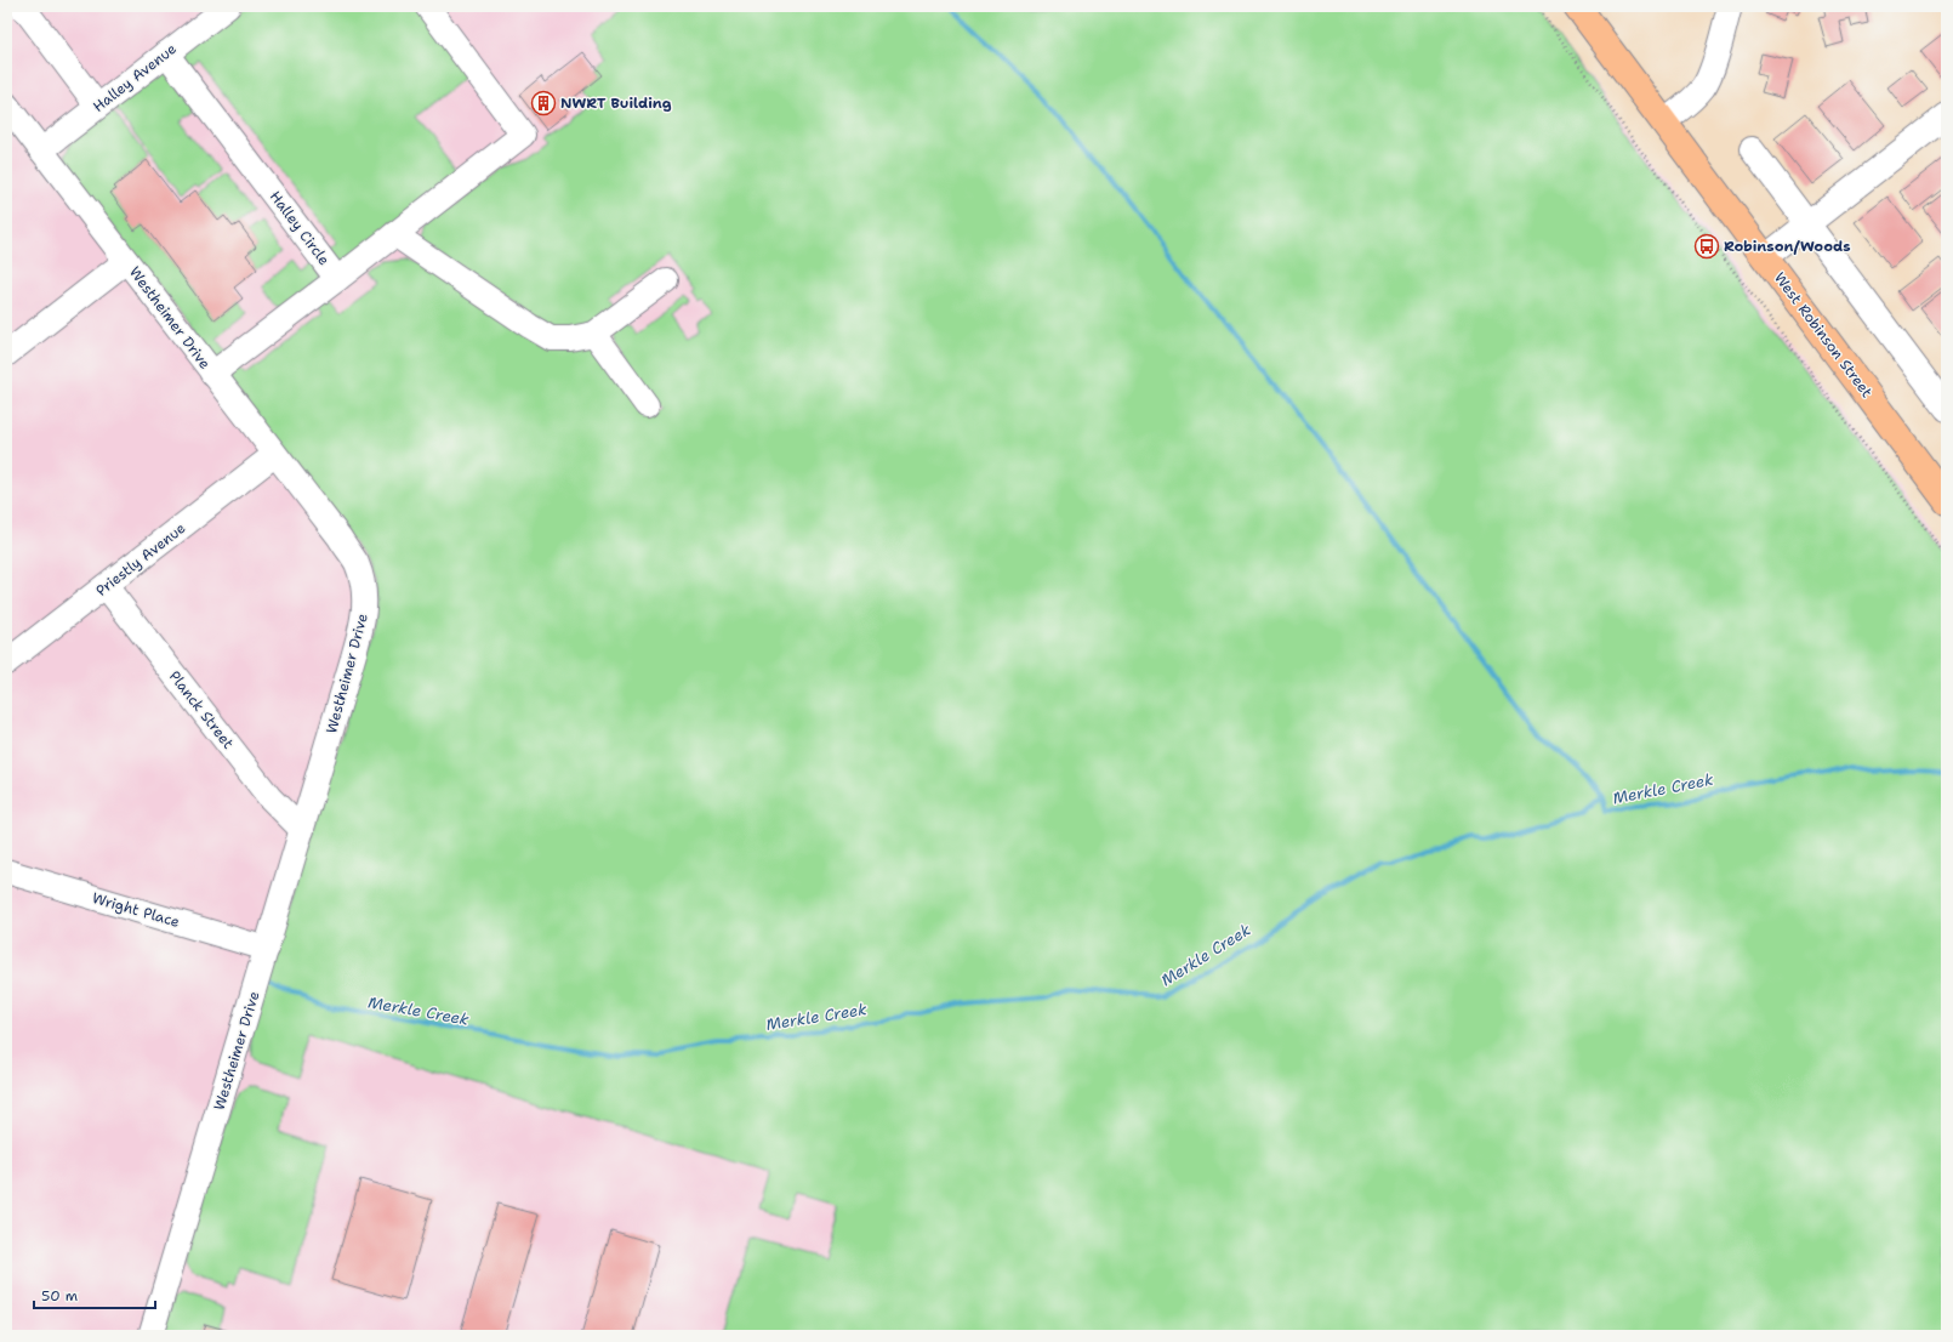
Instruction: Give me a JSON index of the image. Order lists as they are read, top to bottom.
{
  "streets": {
    "main road": ["West Robinson Street"],
    "street": [
      "Halley Avenue",
      "Halley Circle",
      "Westheimer Drive",
      "Priestly Avenue",
      "Planck Street",
      "Wright Place"
    ]
  },
  "crossings": [
    ["Halley Avenue", "Halley Circle"],
    ["Halley Avenue", "Westheimer Drive"],
    ["Halley Circle", "Westheimer Drive"],
    ["Westheimer Drive", "Priestly Avenue"],
    ["Westheimer Drive", "Planck Street"],
    ["Westheimer Drive", "Wright Place"],
    ["Priestly Avenue", "Planck Street"]
  ],
  "water": ["Merkle Creek"],
  "places": {
    "building": ["NWRT Building"],
    "bus stop": ["Robinson/Woods"]
  },
  "scale_bar": "50 m"
}
